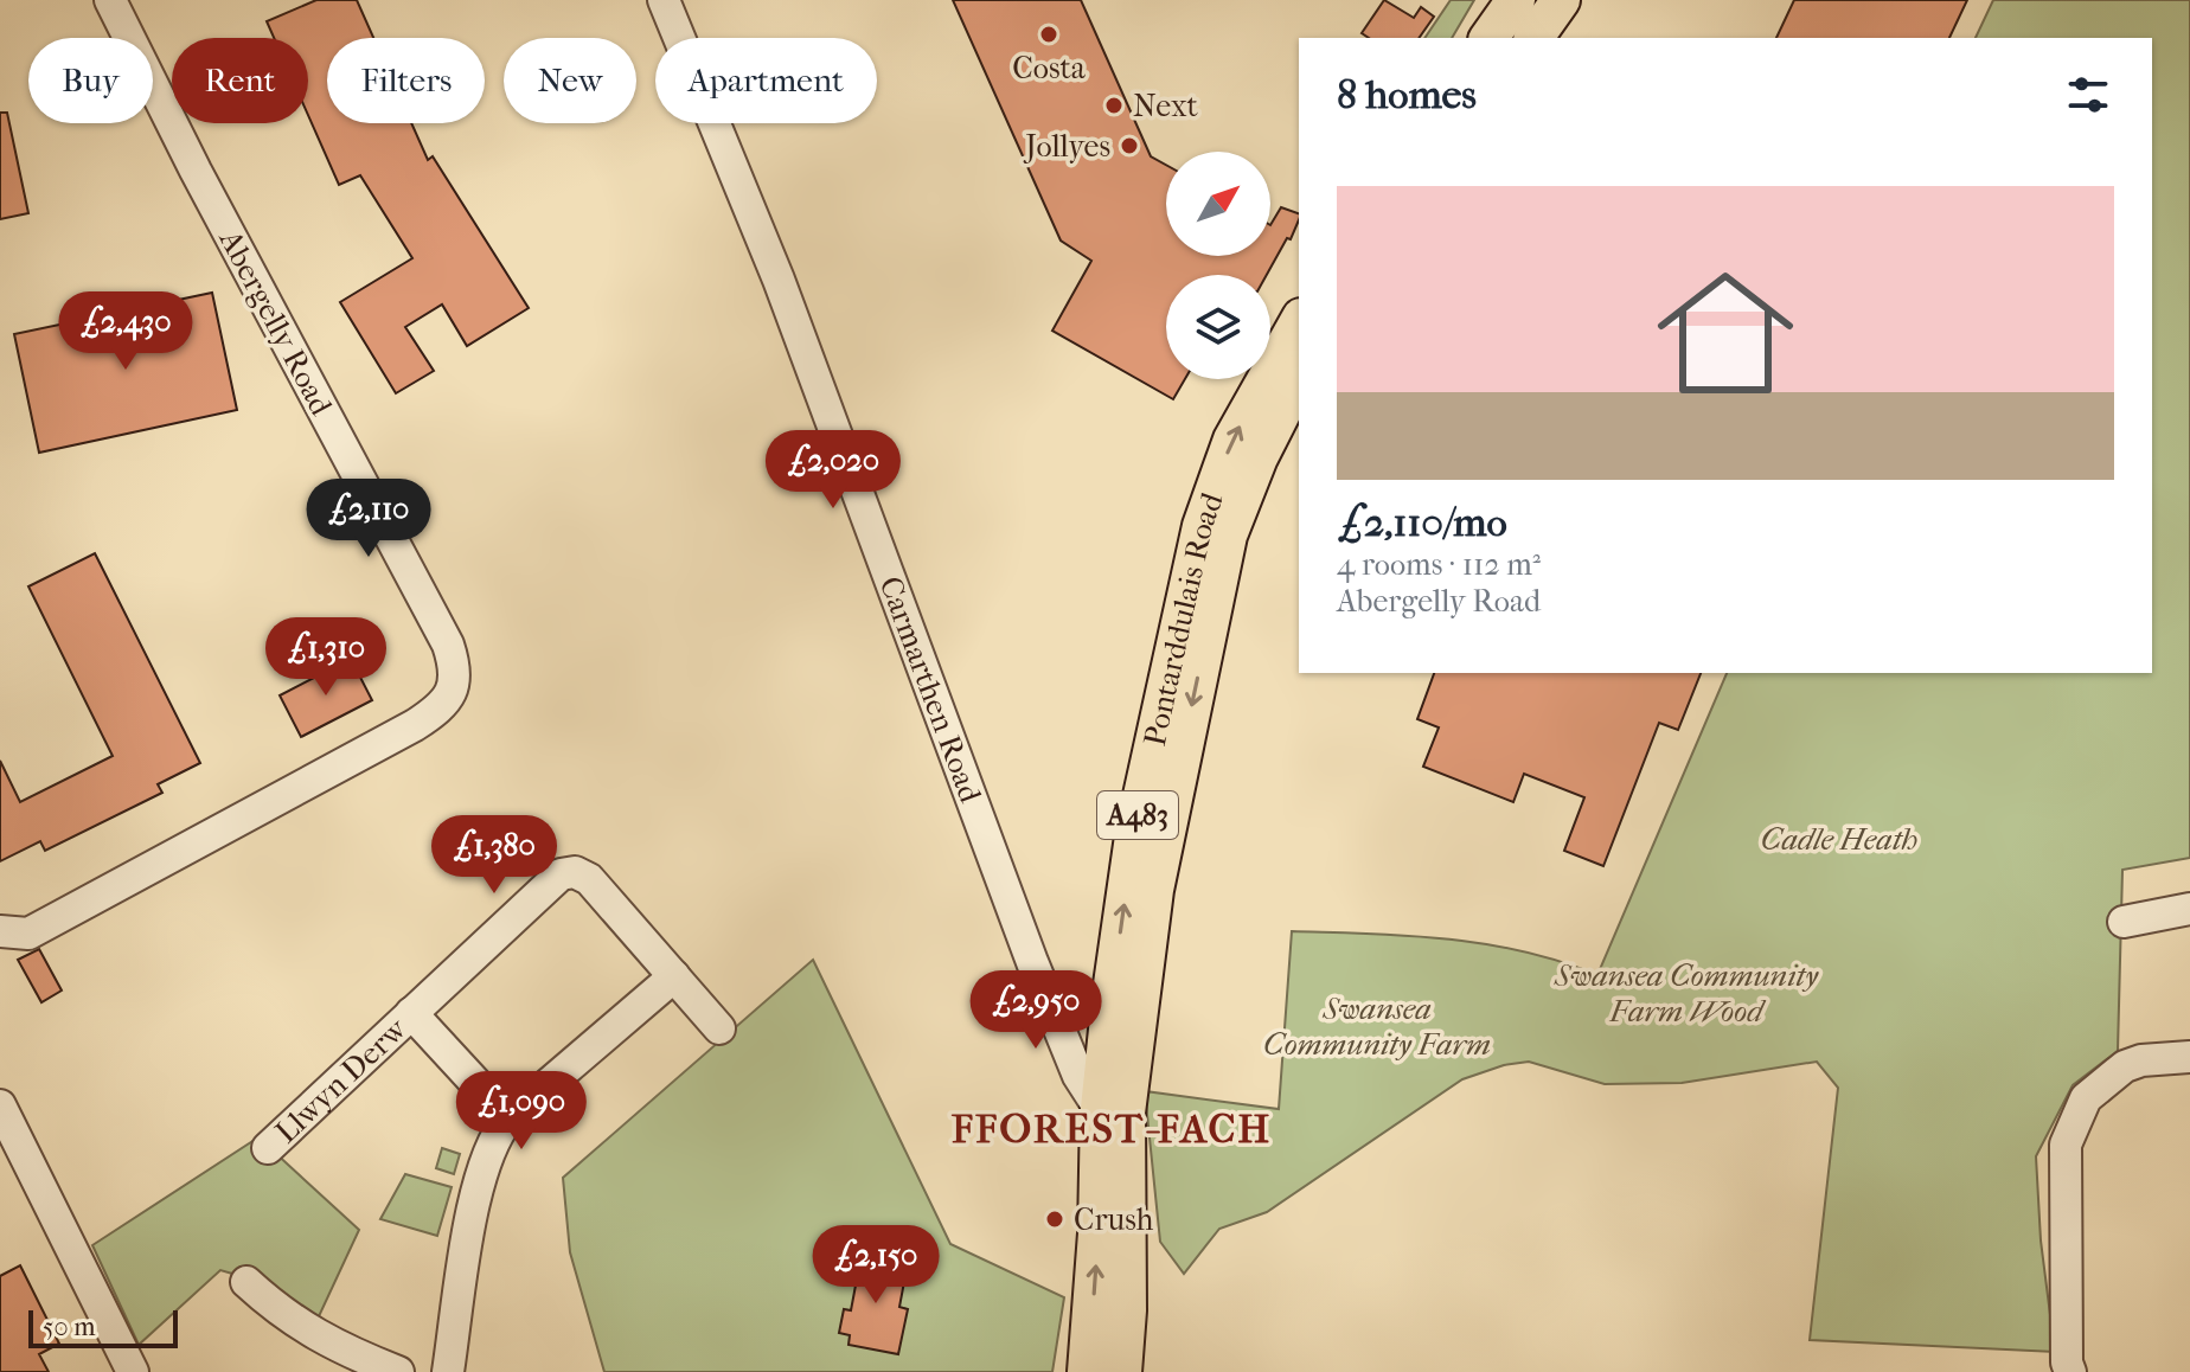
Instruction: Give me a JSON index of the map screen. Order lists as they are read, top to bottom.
{
  "streets": {
    "main road": ["Pontarddulais Road", "A483"],
    "street": ["Abergelly Road", "Carmarthen Road", "Llwyn Derw"]
  },
  "crossings": [
    ["Pontarddulais Road", "Carmarthen Road"],
    ["Pontarddulais Road", "A483"],
    ["Carmarthen Road", "A483"]
  ],
  "districts": ["FFOREST-FACH"],
  "parks": ["Cadle Heath", "Swansea Community Farm Wood", "Swansea Community Farm"],
  "places": [
    "Costa",
    "Next",
    "Jollyes",
    "Crush"
  ],
  "scale_bar": "50 m",
  "north": "top right",
  "page": {
    "chip": [
      "Buy",
      "Rent",
      "Filters",
      "New",
      "Apartment"
    ],
    "heading": "8 homes",
    "list": [
      {
        "name": "£2,110/mo",
        "note": "4 rooms · 112 m² · Abergelly Road"
      }
    ],
    "price": [
      "£2,430",
      "£2,020",
      "£2,110",
      "£1,310",
      "£1,380",
      "£2,950",
      "£1,090",
      "£2,150"
    ],
    "scale": "50 m"
  }
}
